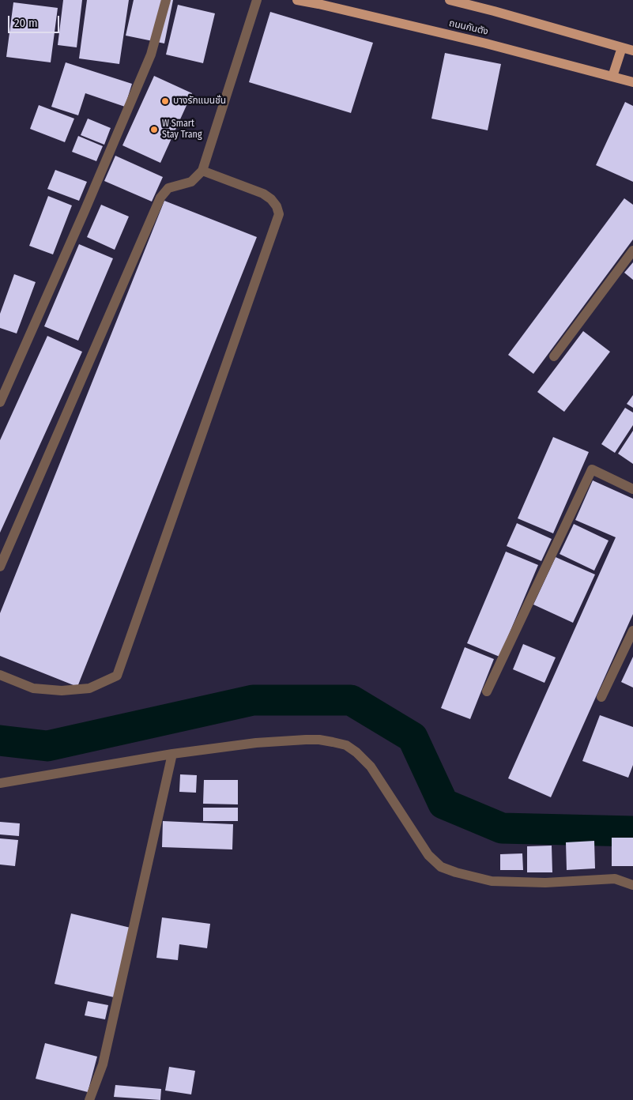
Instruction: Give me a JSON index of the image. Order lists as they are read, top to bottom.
{
  "streets": {
    "main road": ["ถนนกันตัง"]
  },
  "places": ["บางรักแมนชั่น", "W Smart Stay Trang"],
  "scale_bar": "20 m"
}
